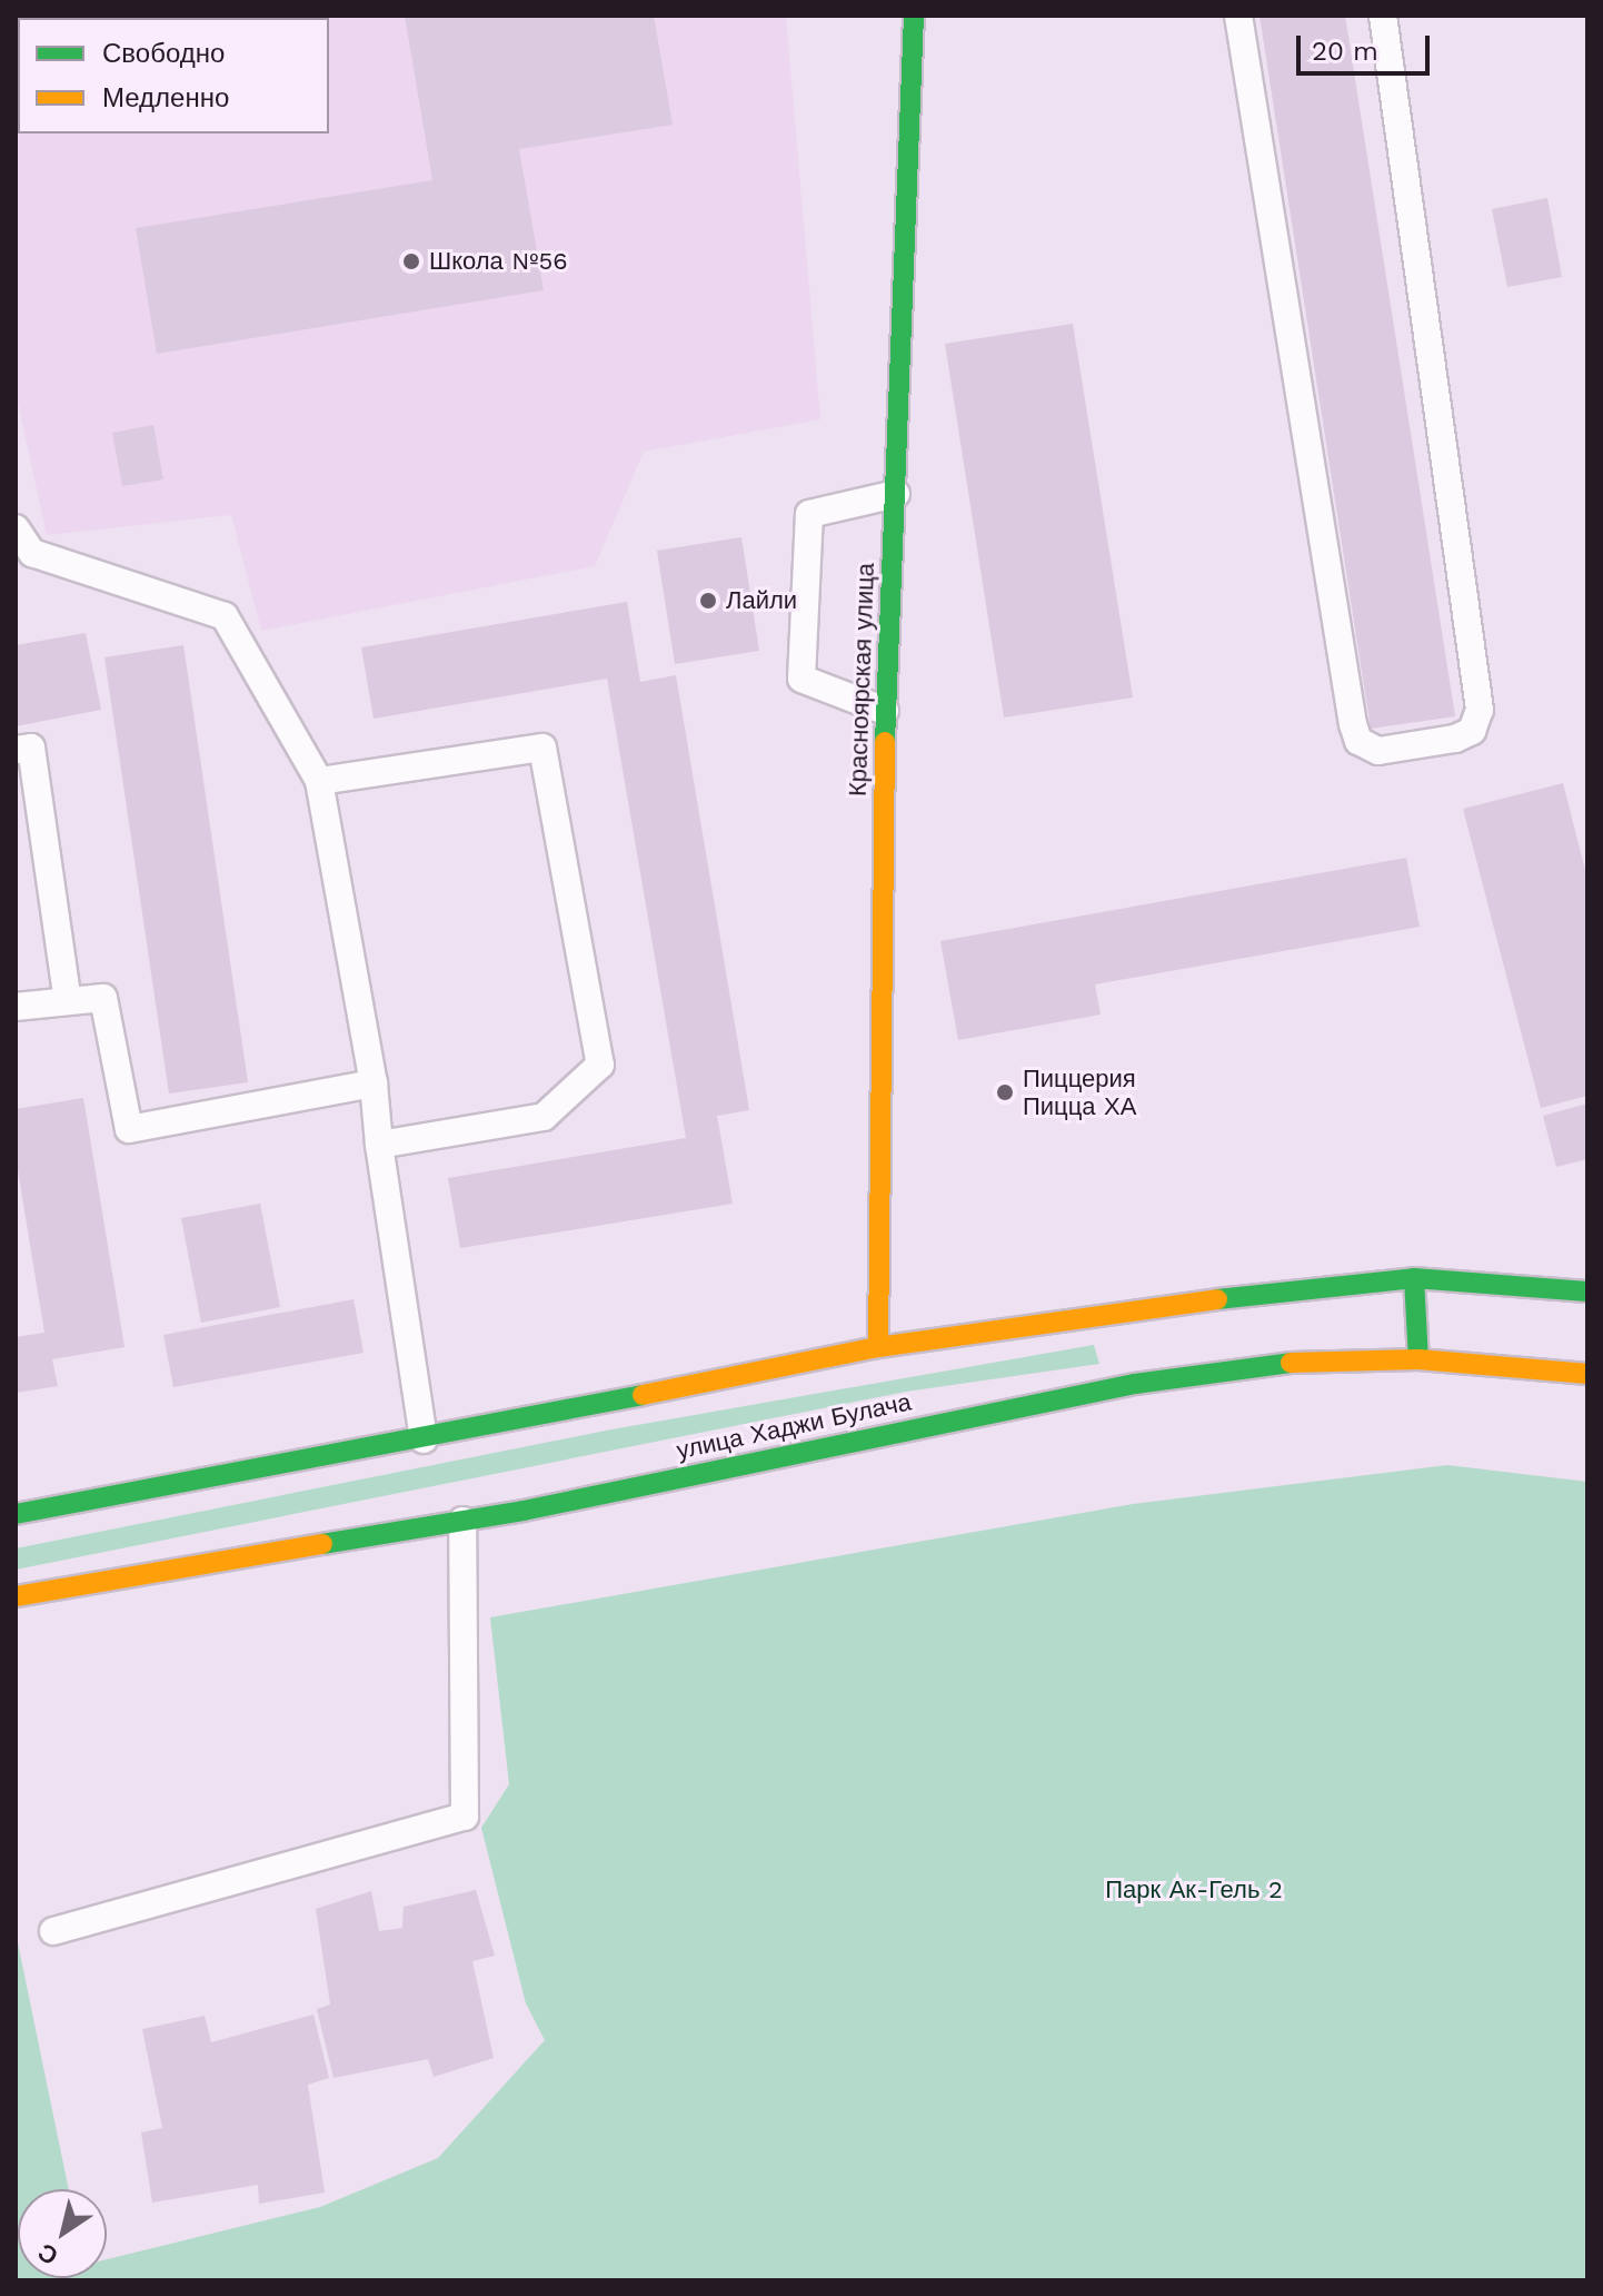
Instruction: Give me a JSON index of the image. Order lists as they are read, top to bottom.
{
  "streets": {
    "main road": ["Красноярская улица", "улица Хаджи Булача"]
  },
  "parks": ["Парк Ак-Гель 2"],
  "places": ["Школа №56", "Лайли", "Пиццерия Пицца ХА"],
  "legend": ["Свободно", "Медленно"],
  "scale_bar": "20 m",
  "north": "bottom left"
}
